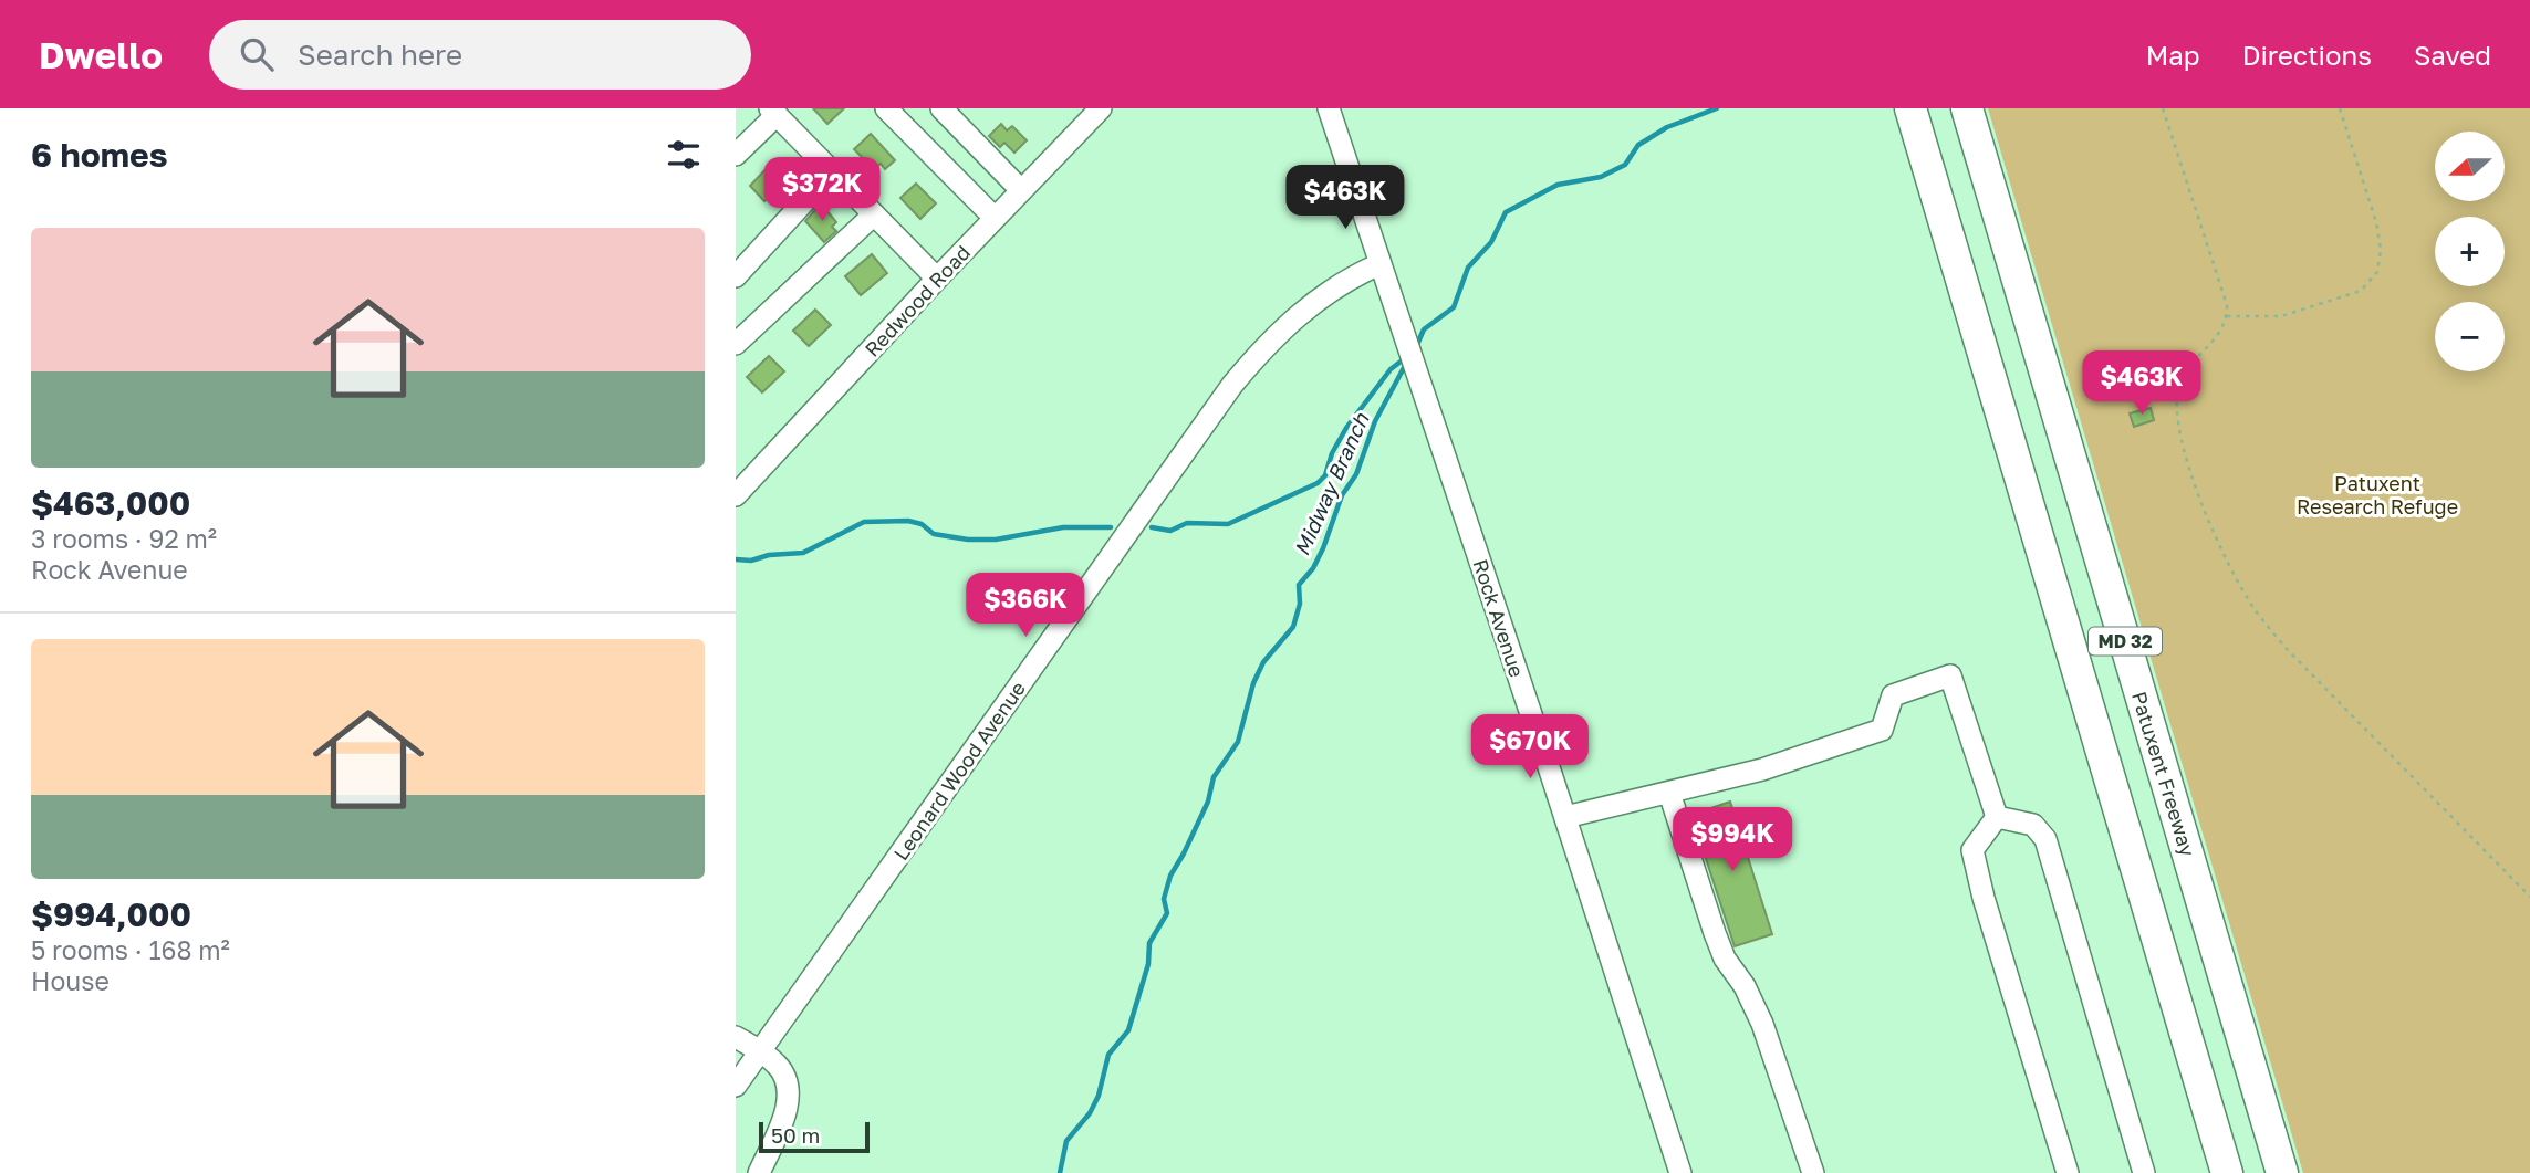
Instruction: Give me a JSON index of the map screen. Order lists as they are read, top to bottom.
{
  "streets": {
    "highway": ["MD 32", "Patuxent Freeway"],
    "street": ["Redwood Road", "Rock Avenue", "Leonard Wood Avenue"]
  },
  "crossings": [
    ["Rock Avenue", "Leonard Wood Avenue"]
  ],
  "water": ["Midway Branch"],
  "parks": ["Patuxent Research Refuge"],
  "scale_bar": "50 m",
  "north": "left",
  "page": {
    "header": "Dwello",
    "search": "Search here",
    "nav": ["Map", "Directions", "Saved"],
    "heading": "6 homes",
    "map_buttons": ["+", "−"],
    "price": [
      "$372K",
      "$463K",
      "$463K",
      "$366K",
      "$670K",
      "$994K"
    ],
    "list": [
      {
        "name": "$463,000",
        "note": "3 rooms · 92 m² · Rock Avenue"
      },
      {
        "name": "$994,000",
        "note": "5 rooms · 168 m² · House"
      }
    ],
    "scale": "50 m"
  }
}
